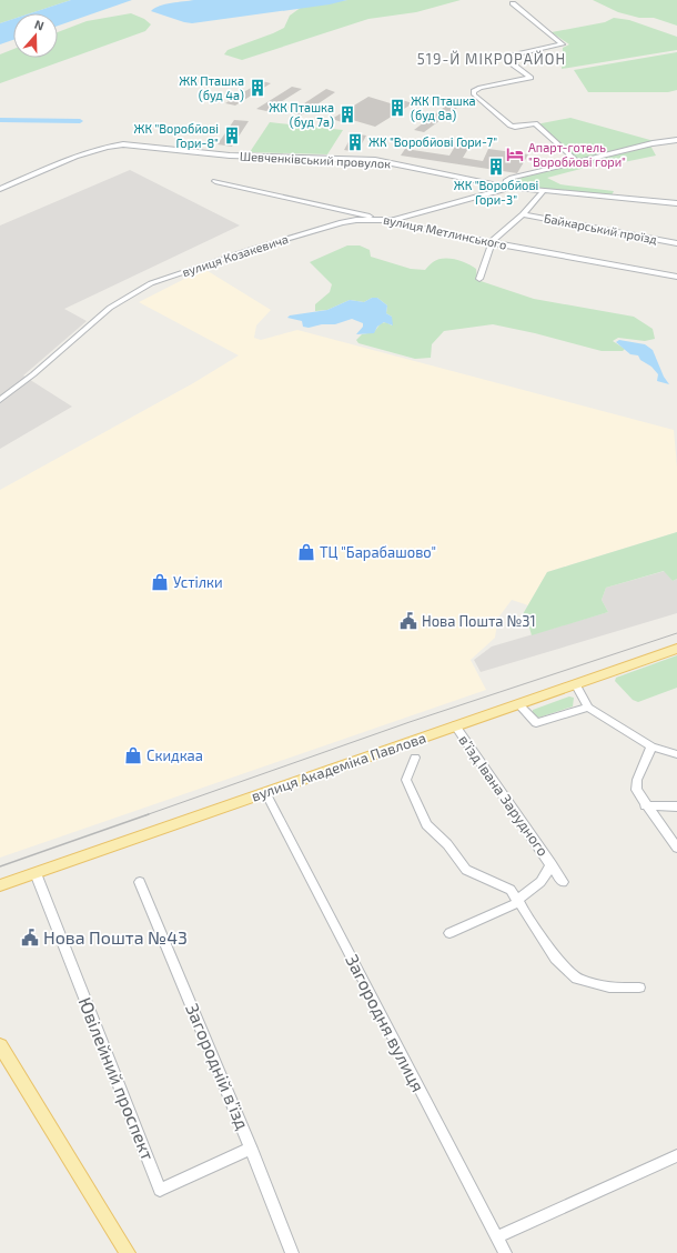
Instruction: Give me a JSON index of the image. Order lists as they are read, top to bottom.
{
  "streets": {
    "main road": ["вулиця Академіка Павлова"],
    "street": [
      "Шевченківський провулок",
      "Байкарський проїзд",
      "вулиця Метлинського",
      "вулиця Козакевича",
      "в’їзд Івана Зарудного",
      "Загородня вулиця",
      "Загородній вʼїзд",
      "Ювілейний проспект"
    ]
  },
  "crossings": [
    ["Шевченківський провулок", "вулиця Козакевича"],
    ["вулиця Метлинського", "вулиця Козакевича"],
    ["вулиця Академіка Павлова", "в’їзд Івана Зарудного"],
    ["вулиця Академіка Павлова", "Загородня вулиця"],
    ["вулиця Академіка Павлова", "Ювілейний проспект"],
    ["Загородній вʼїзд", "Ювілейний проспект"]
  ],
  "districts": ["519-Й МІКРОРАЙОН"],
  "places": {
    "building": [
      "ЖК Пташка (буд 4а)",
      "ЖК Пташка (буд 8а)",
      "ЖК Пташка (буд 7а)",
      "ЖК \"Воробйові Гори-8\"",
      "ЖК \"Воробйові Гори-7\"",
      "ЖК \"Воробйові Гори-3\""
    ],
    "hotel": ["Апарт-готель \"Воробйові гори\""],
    "shop": ["ТЦ \"Барабашово\"", "Устілки", "Скидкаа"],
    "public building": ["Нова Пошта №31", "Нова Пошта №43"]
  },
  "north": "top"
}
